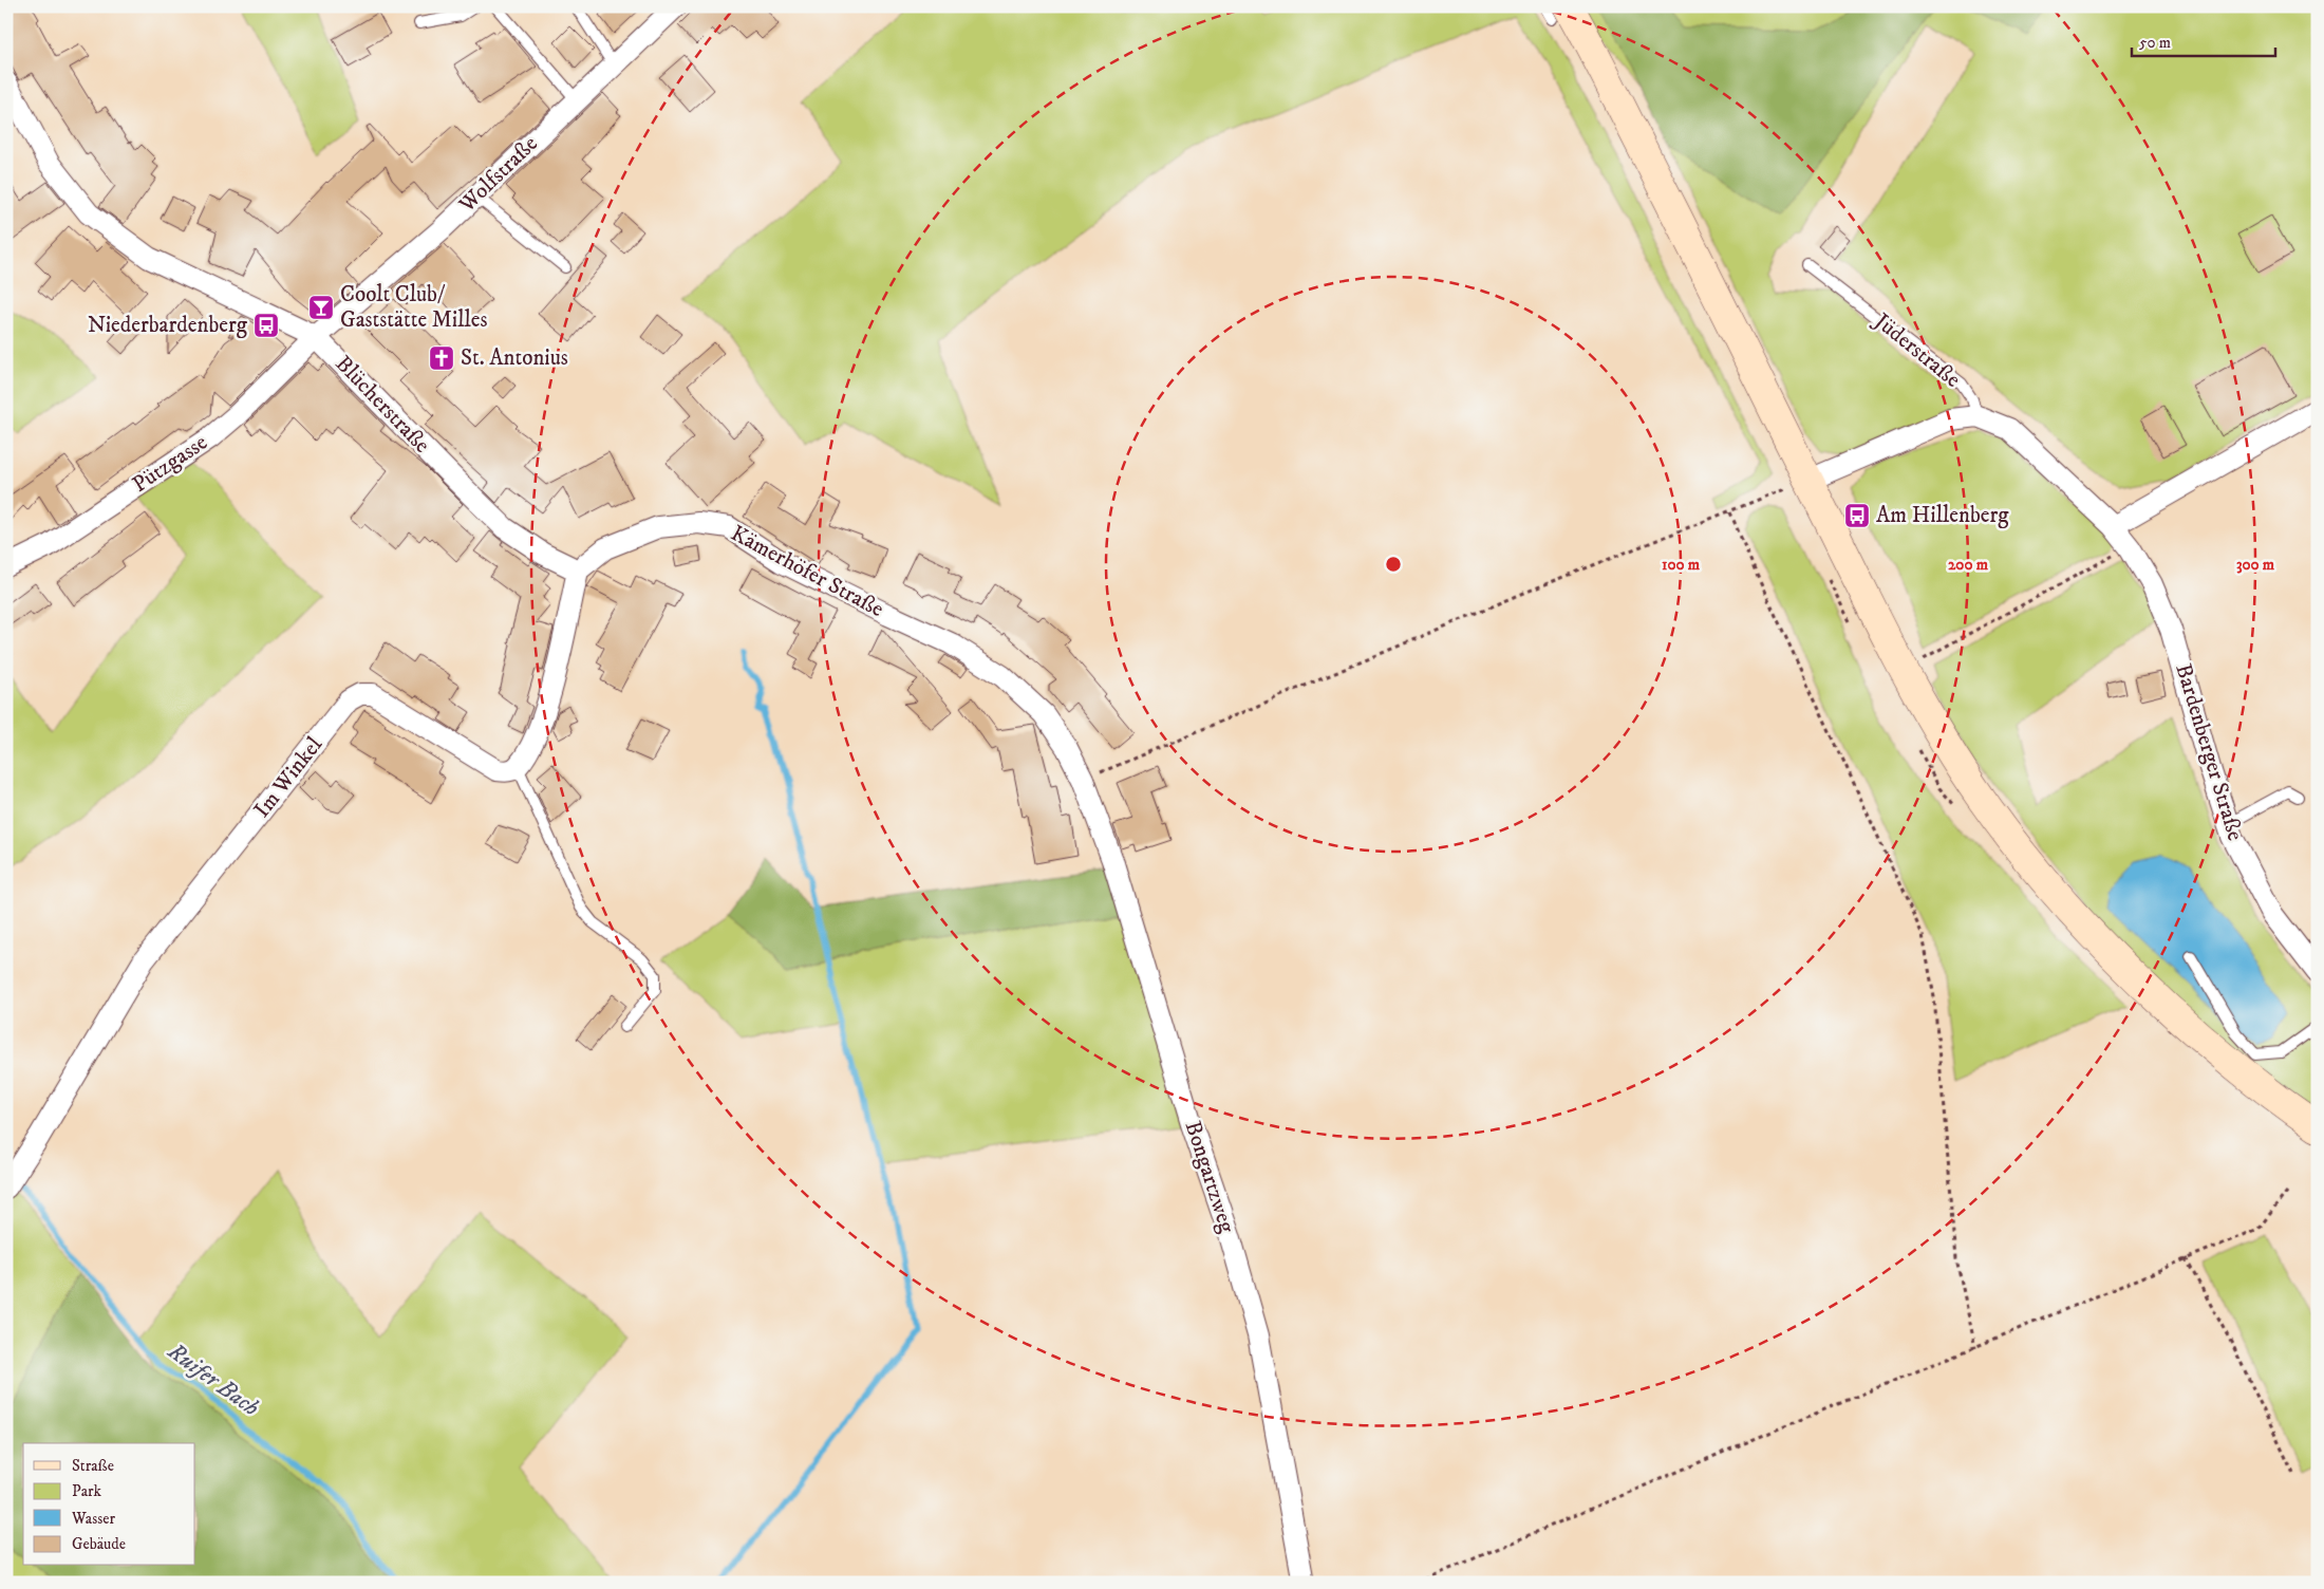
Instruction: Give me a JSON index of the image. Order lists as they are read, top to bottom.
{
  "streets": {
    "street": [
      "Wolfstraße",
      "Blücherstraße",
      "Pützgasse",
      "Kämerhöfer Straße",
      "Bardenberger Straße",
      "Im Winkel",
      "Bongartzweg"
    ],
    "lane": ["Jüderstraße"]
  },
  "crossings": [
    ["Wolfstraße", "Blücherstraße"],
    ["Wolfstraße", "Pützgasse"],
    ["Blücherstraße", "Pützgasse"],
    ["Blücherstraße", "Kämerhöfer Straße"],
    ["Kämerhöfer Straße", "Bongartzweg"]
  ],
  "water": ["Ruifer Bach"],
  "places": {
    "bar": ["Coolt Club/ Gaststätte Milles"],
    "bus stop": ["Niederbardenberg", "Am Hillenberg"],
    "church": ["St. Antonius"]
  },
  "legend": [
    "Straße",
    "Park",
    "Wasser",
    "Gebäude"
  ],
  "scale_bar": "50 m",
  "rings": ["100 m", "200 m", "300 m"]
}
